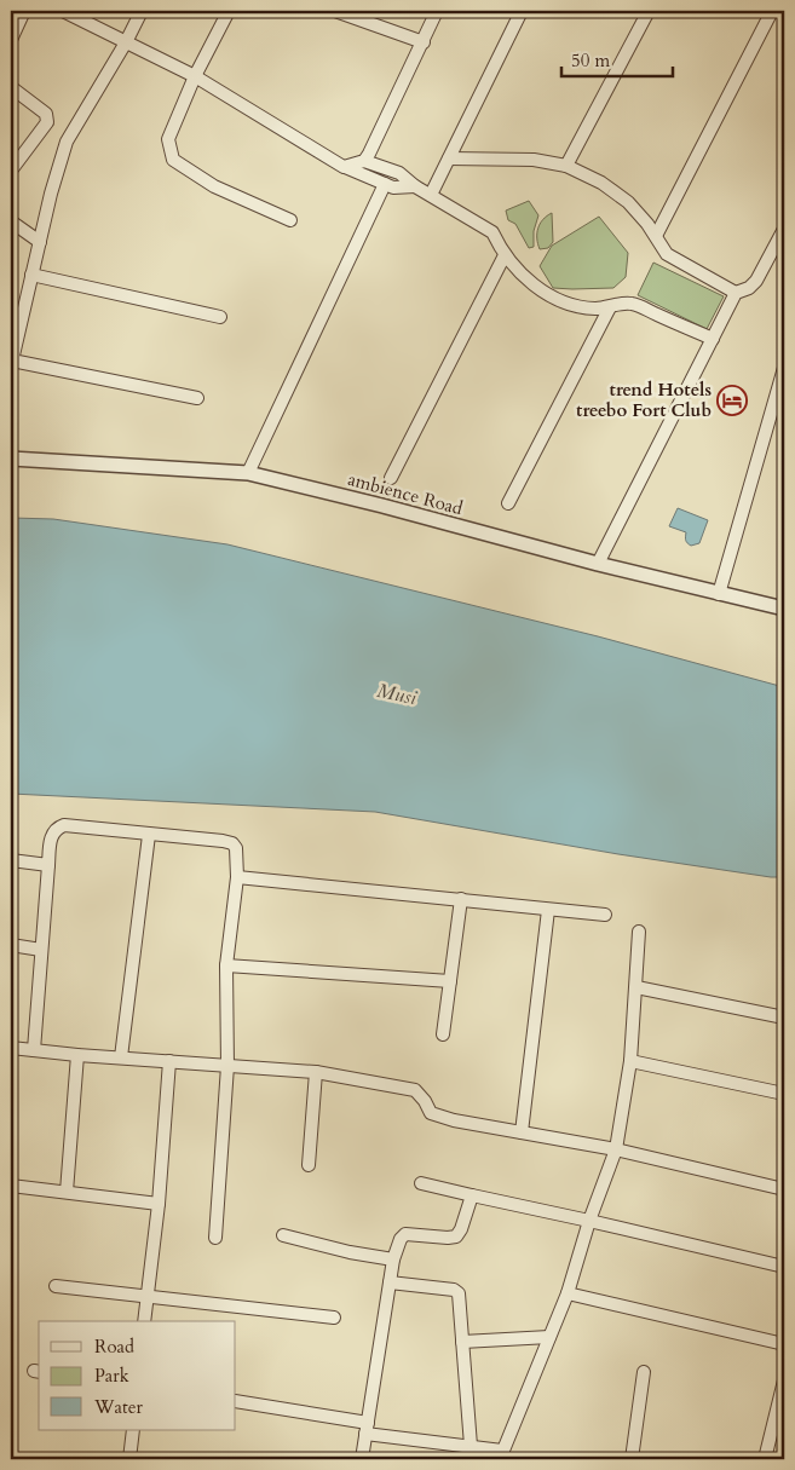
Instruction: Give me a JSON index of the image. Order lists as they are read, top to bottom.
{
  "streets": {
    "street": ["ambience Road"]
  },
  "water": ["Musi"],
  "places": {
    "hotel": ["trend Hotels treebo Fort Club"]
  },
  "legend": ["Road", "Park", "Water"],
  "scale_bar": "50 m"
}
